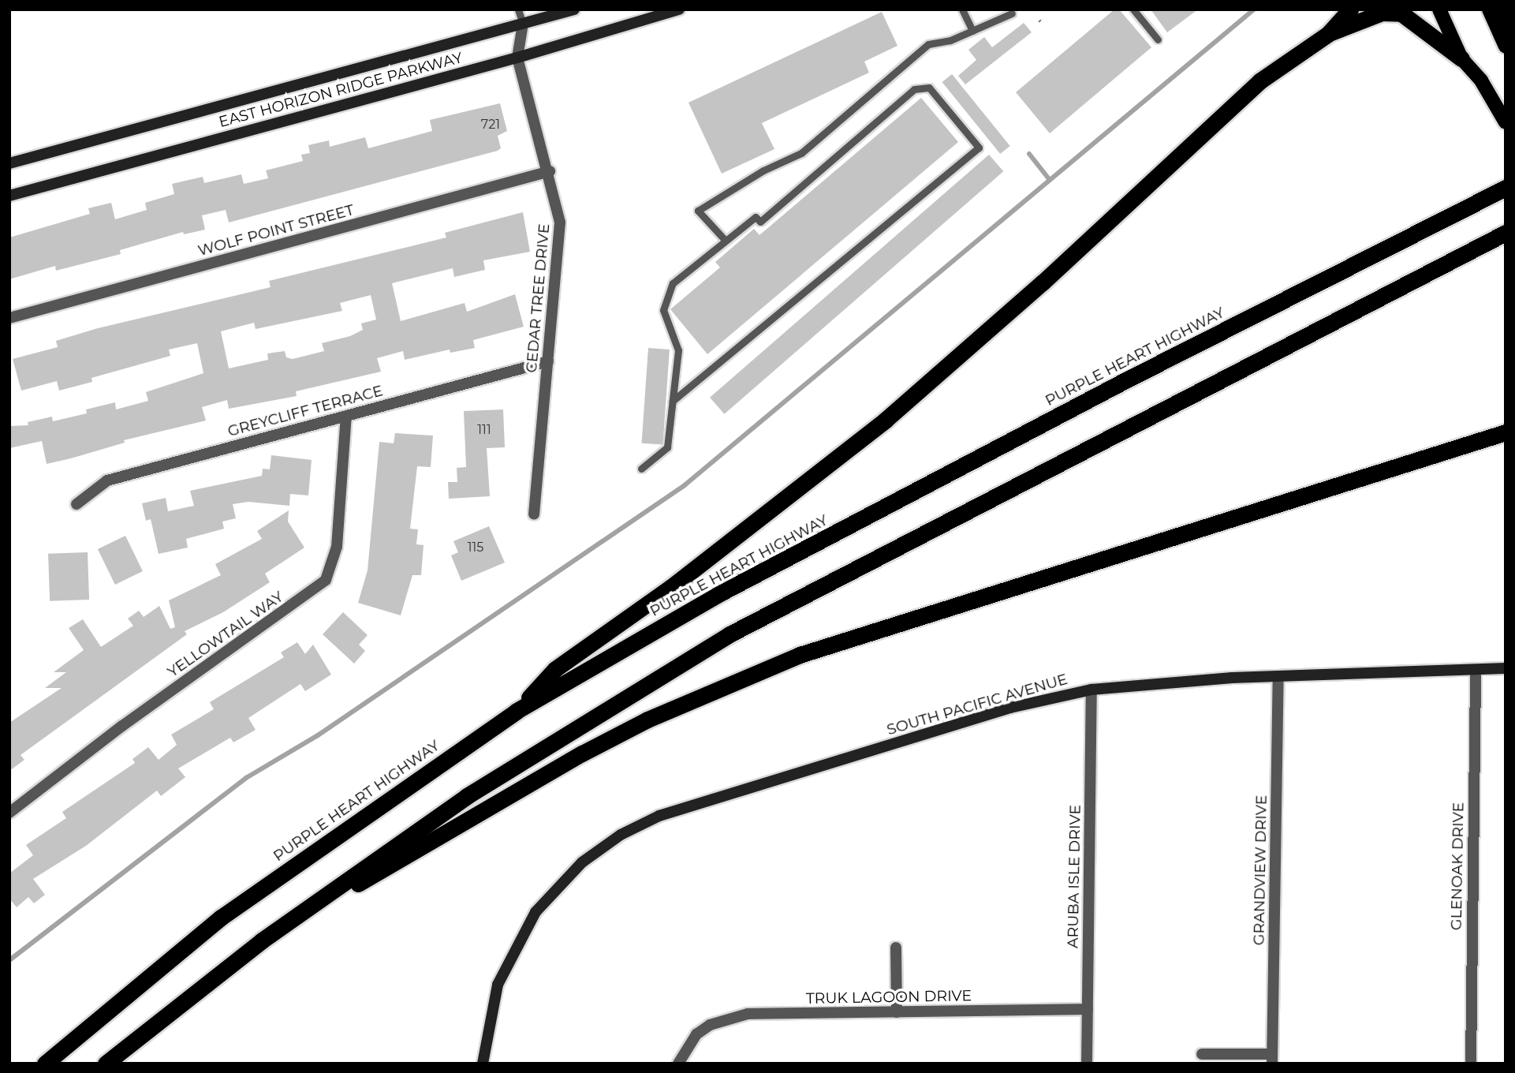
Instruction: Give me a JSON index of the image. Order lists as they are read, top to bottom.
{
  "streets": {
    "highway": ["PURPLE HEART HIGHWAY"],
    "main road": ["EAST HORIZON RIDGE PARKWAY", "SOUTH PACIFIC AVENUE"],
    "street": [
      "WOLF POINT STREET",
      "CEDAR TREE DRIVE",
      "GREYCLIFF TERRACE",
      "YELLOWTAIL WAY",
      "GLENOAK DRIVE",
      "GRANDVIEW DRIVE",
      "ARUBA ISLE DRIVE",
      "TRUK LAGOON DRIVE"
    ]
  },
  "crossings": [
    ["EAST HORIZON RIDGE PARKWAY", "CEDAR TREE DRIVE"],
    ["WOLF POINT STREET", "CEDAR TREE DRIVE"],
    ["CEDAR TREE DRIVE", "GREYCLIFF TERRACE"],
    ["GREYCLIFF TERRACE", "YELLOWTAIL WAY"],
    ["SOUTH PACIFIC AVENUE", "GLENOAK DRIVE"],
    ["SOUTH PACIFIC AVENUE", "GRANDVIEW DRIVE"],
    ["SOUTH PACIFIC AVENUE", "ARUBA ISLE DRIVE"],
    ["ARUBA ISLE DRIVE", "TRUK LAGOON DRIVE"]
  ],
  "house_numbers": ["721", "111", "115"]
}
